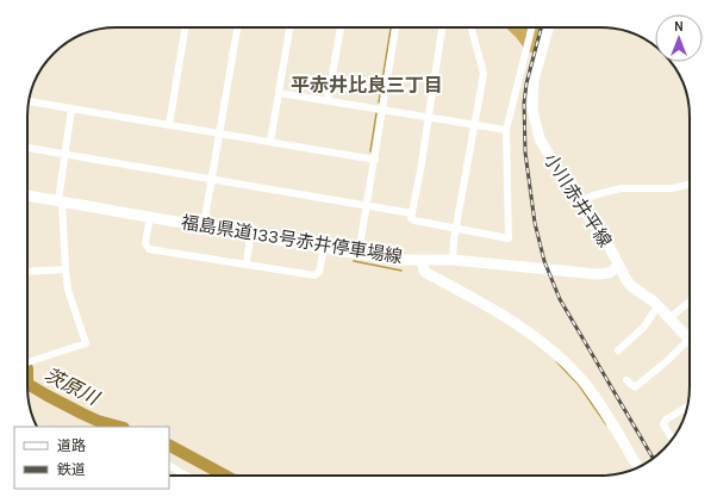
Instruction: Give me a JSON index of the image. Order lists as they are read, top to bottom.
{
  "streets": {
    "main road": ["小川赤井平線", "福島県道133号赤井停車場線"]
  },
  "crossings": [
    ["小川赤井平線", "福島県道133号赤井停車場線"]
  ],
  "districts": ["平赤井比良三丁目"],
  "water": ["茨原川"],
  "legend": ["道路", "鉄道"],
  "north": "top"
}
